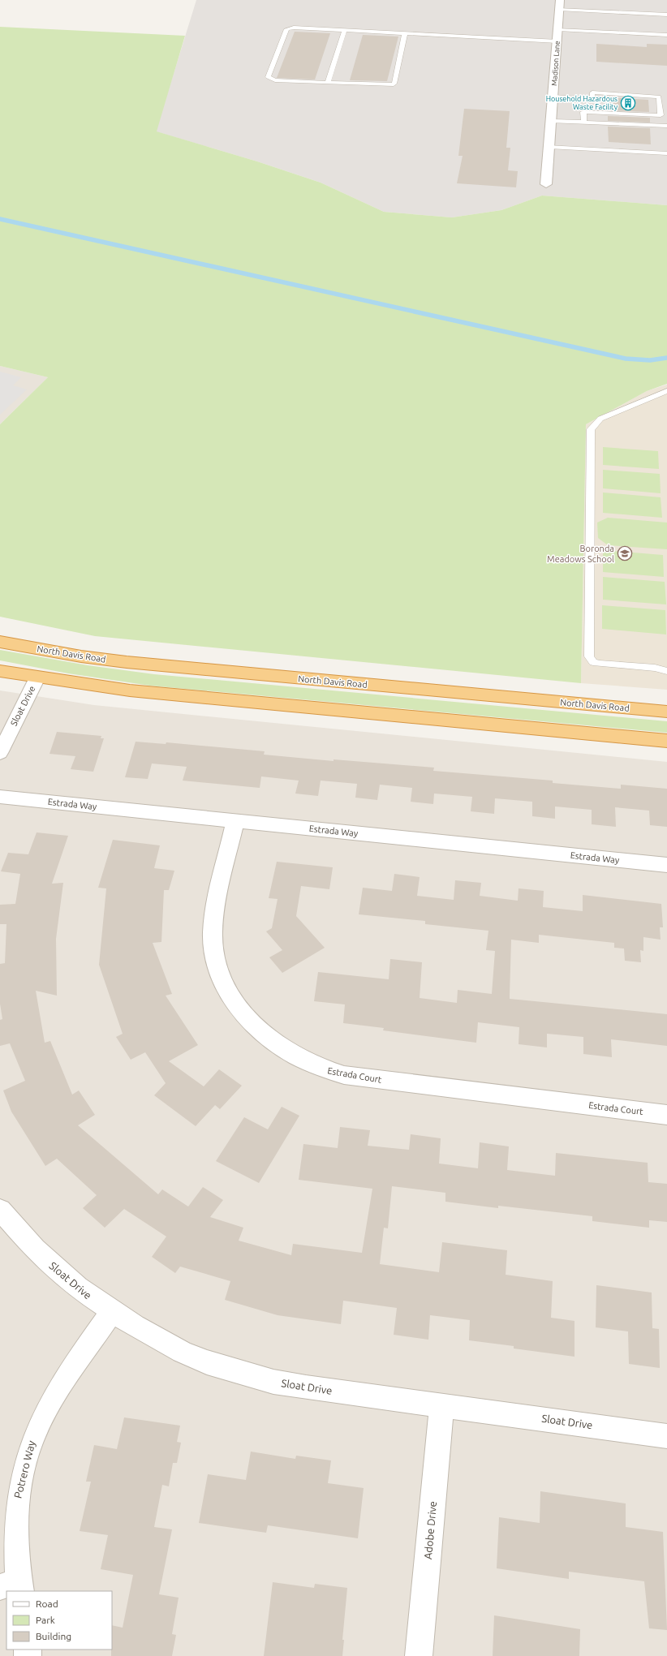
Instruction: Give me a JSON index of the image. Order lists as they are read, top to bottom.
{
  "streets": {
    "highway": ["North Davis Road"],
    "street": [
      "Madison Lane",
      "Sloat Drive",
      "Estrada Way",
      "Estrada Court",
      "Potrero Way",
      "Adobe Drive"
    ]
  },
  "crossings": [
    ["Sloat Drive", "Potrero Way"],
    ["Sloat Drive", "Adobe Drive"],
    ["Estrada Way", "Estrada Court"]
  ],
  "places": {
    "building": ["Household Hazardous Waste Facility"],
    "school or university": ["Boronda Meadows School"]
  },
  "legend": ["Road", "Park", "Building"]
}
